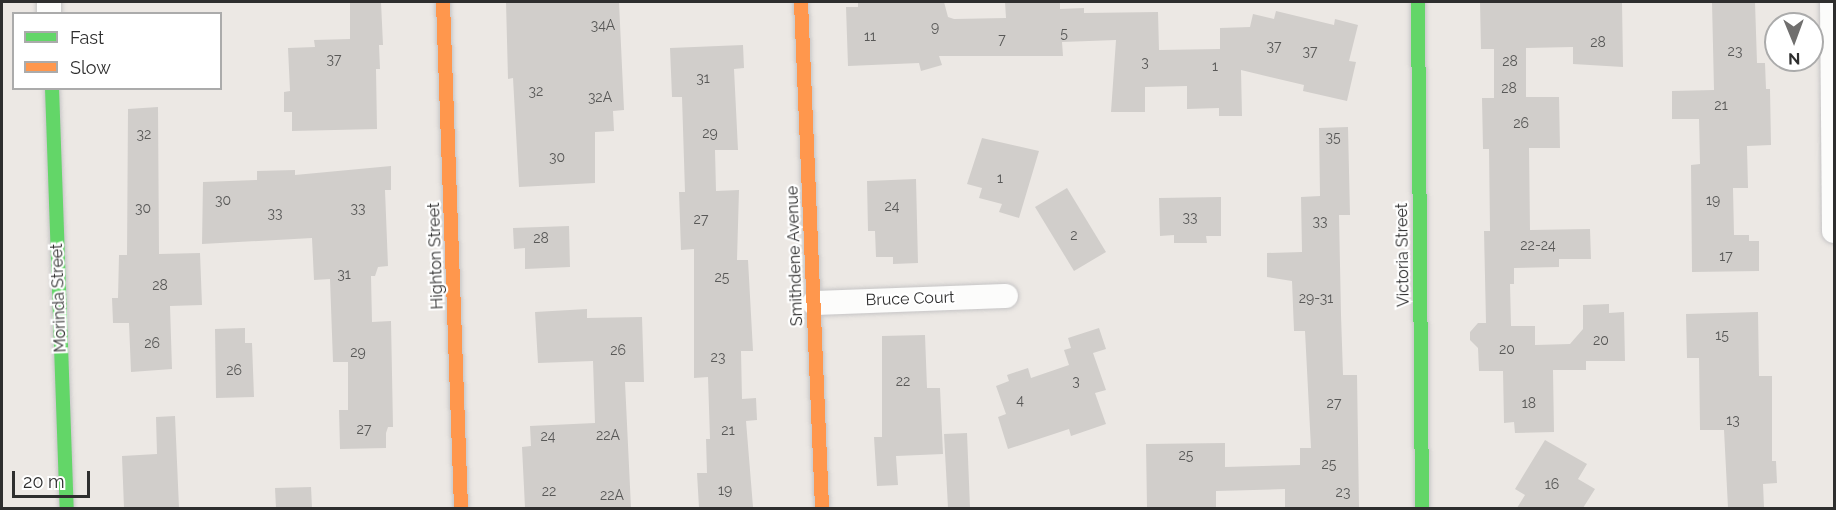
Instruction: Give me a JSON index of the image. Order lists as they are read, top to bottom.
{
  "streets": {
    "street": [
      "Victoria Street",
      "Highton Street",
      "Smithdene Avenue",
      "Morinda Street",
      "Bruce Court"
    ]
  },
  "crossings": [
    ["Smithdene Avenue", "Bruce Court"]
  ],
  "house_numbers": [
    "34A",
    "9",
    "5",
    "11",
    "7",
    "28",
    "37",
    "37",
    "23",
    "37",
    "28",
    "3",
    "1",
    "31",
    "28",
    "32",
    "32A",
    "21",
    "26",
    "29",
    "32",
    "35",
    "30",
    "1",
    "30",
    "19",
    "24",
    "30",
    "33",
    "33",
    "33",
    "27",
    "33",
    "2",
    "28",
    "22-24",
    "17",
    "31",
    "25",
    "28",
    "29-31",
    "15",
    "20",
    "26",
    "20",
    "26",
    "29",
    "23",
    "26",
    "22",
    "3",
    "4",
    "27",
    "18",
    "13",
    "27",
    "21",
    "22A",
    "24",
    "25",
    "25",
    "16",
    "19",
    "22",
    "23",
    "22A"
  ],
  "legend": ["Fast", "Slow"],
  "scale_bar": "20 m",
  "north": "bottom"
}
